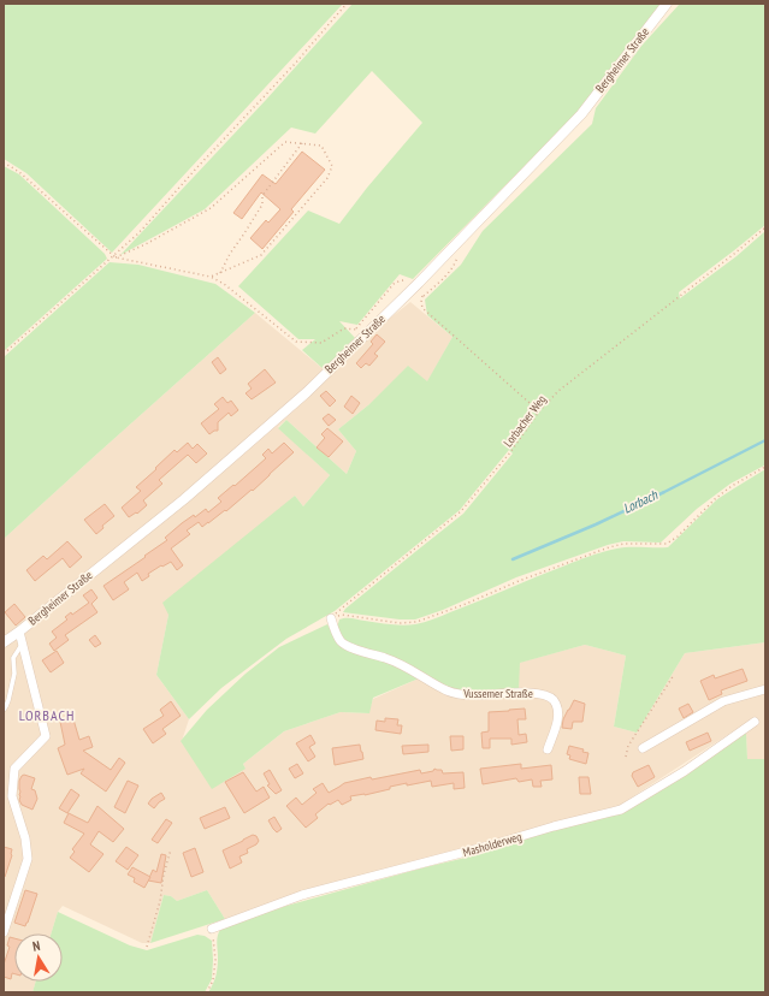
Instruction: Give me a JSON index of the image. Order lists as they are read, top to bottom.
{
  "streets": {
    "street": ["Bergheimer Straße", "Vussemer Straße", "Masholderweg"],
    "path": ["Lorbacher Weg"]
  },
  "crossings": [
    ["Lorbacher Weg", "Vussemer Straße"]
  ],
  "districts": ["LORBACH"],
  "water": ["Lorbach"],
  "north": "top"
}
